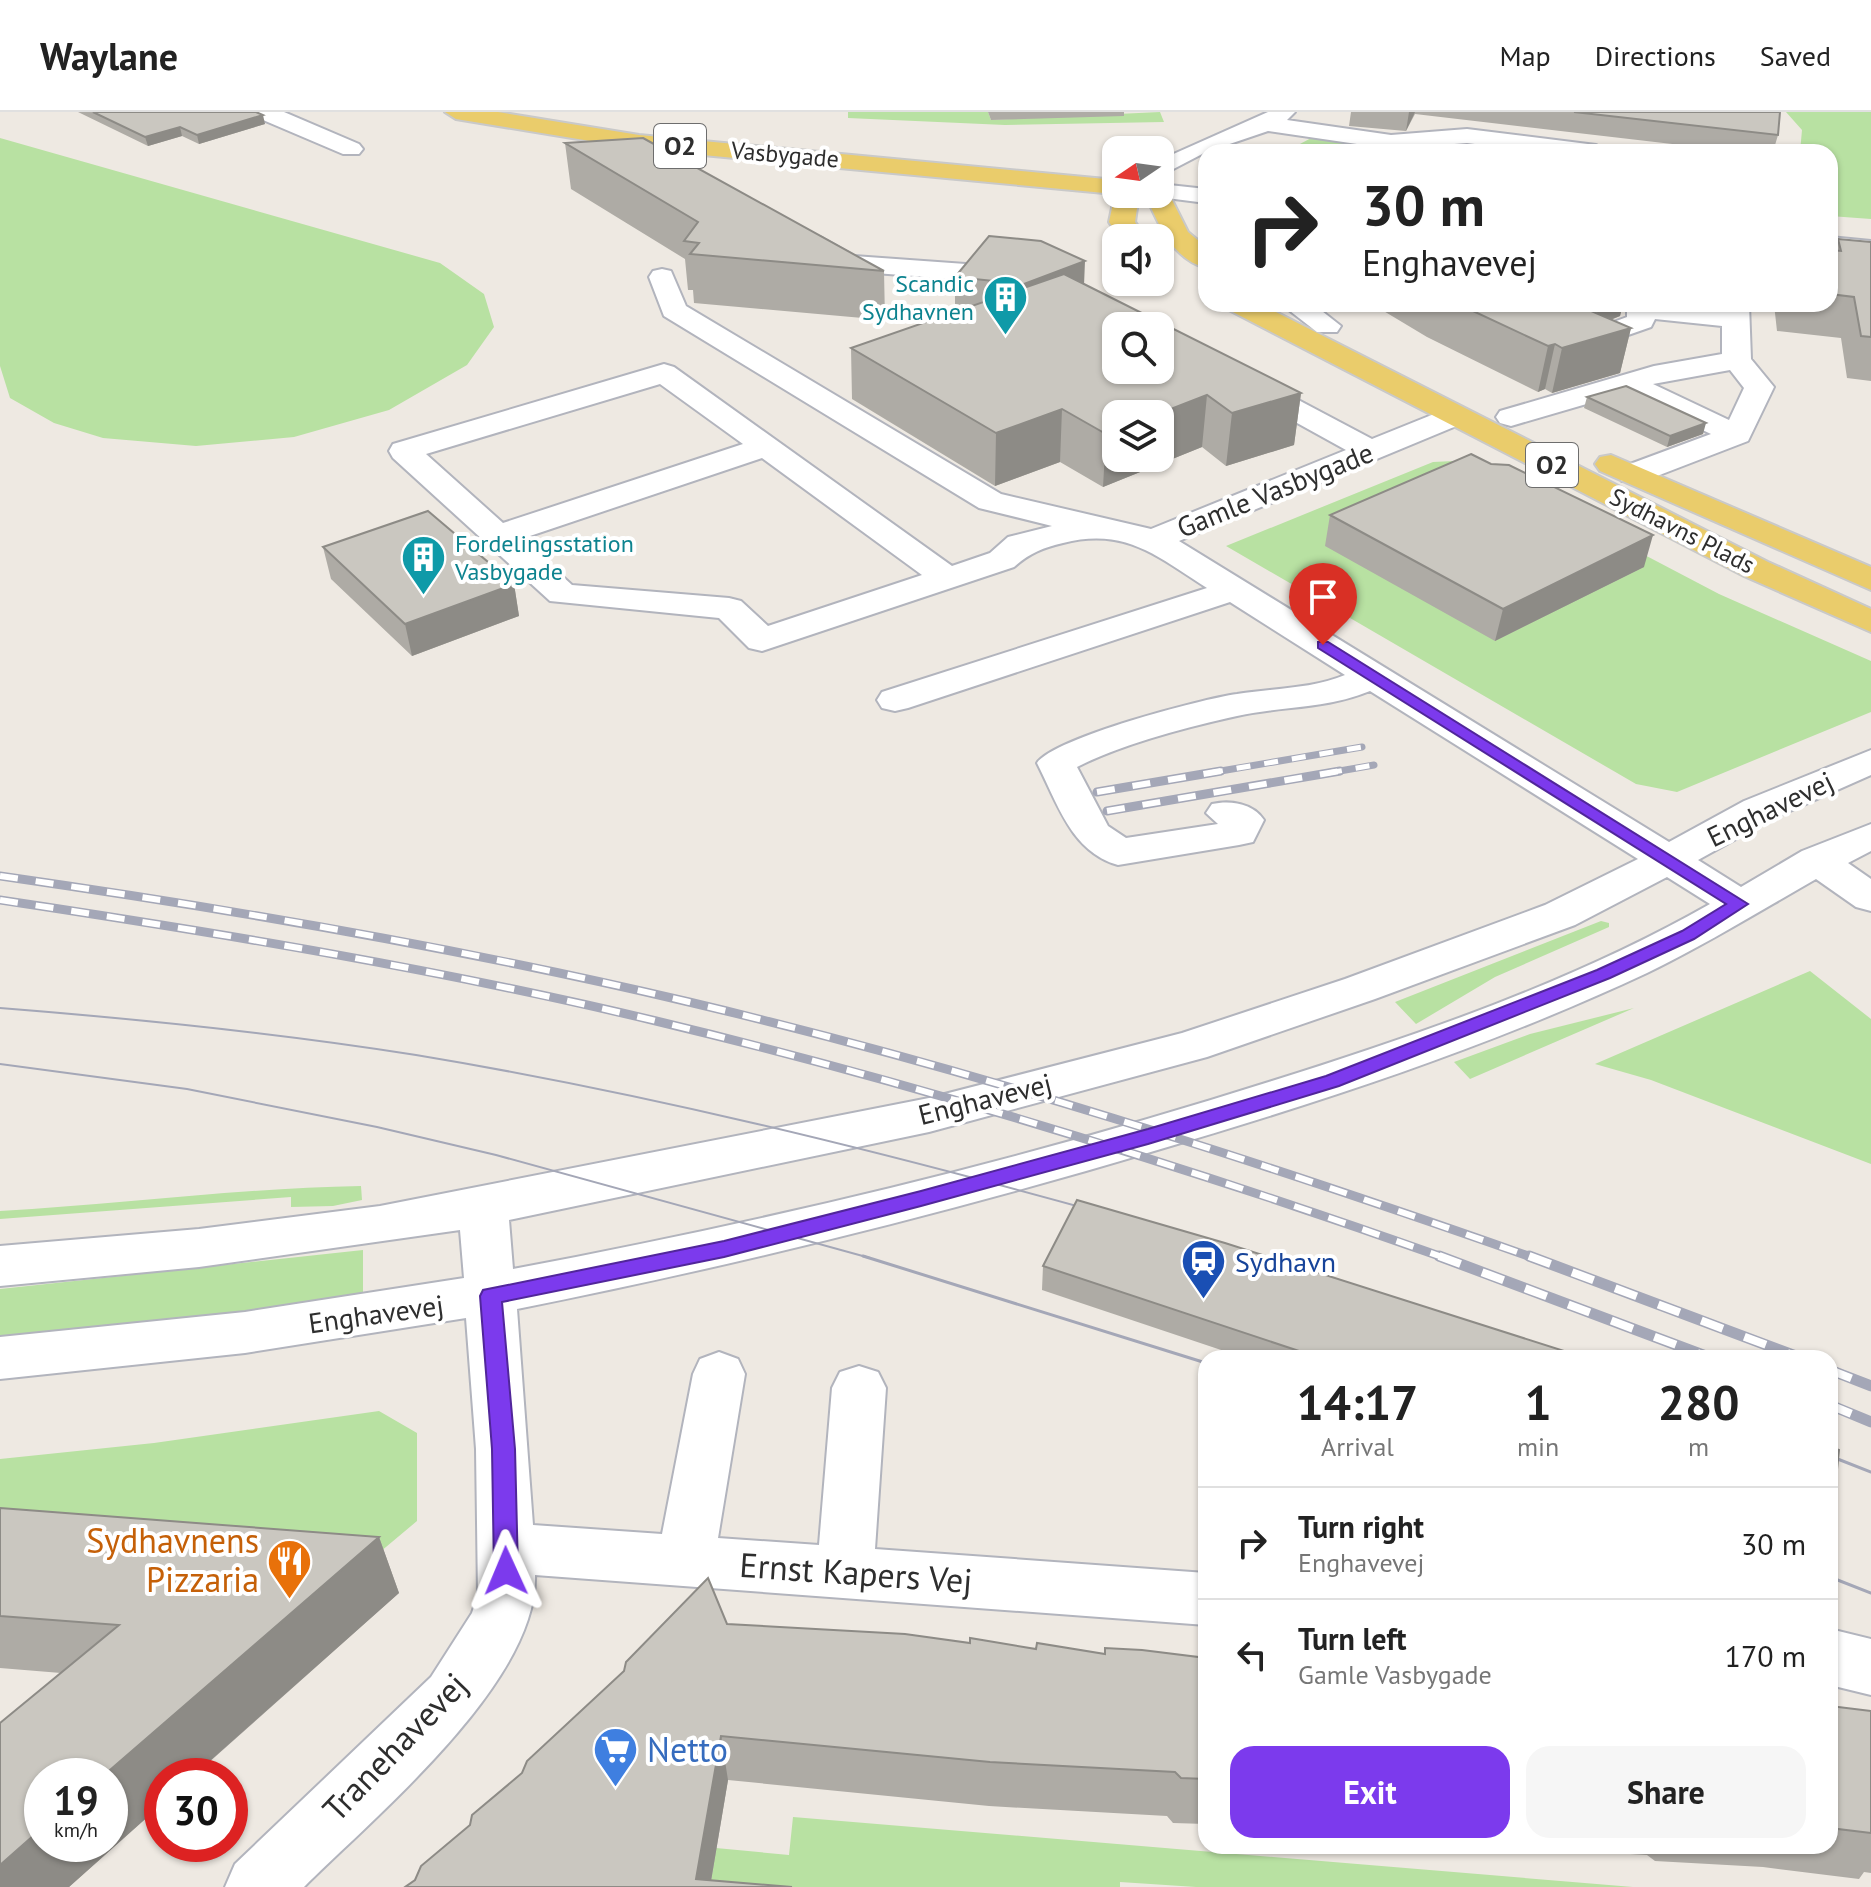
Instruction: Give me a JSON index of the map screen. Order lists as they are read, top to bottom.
{
  "streets": {
    "main road": ["O2", "Vasbygade", "Sydhavns Plads"],
    "street": [
      "Gamle Vasbygade",
      "Enghavevej",
      "Ernst Kapers Vej",
      "Tranehavevej"
    ]
  },
  "crossings": [
    ["O2", "Sydhavns Plads"],
    ["Gamle Vasbygade", "Sydhavns Plads"],
    ["Gamle Vasbygade", "Enghavevej"],
    ["Enghavevej", "Tranehavevej"],
    ["Ernst Kapers Vej", "Tranehavevej"]
  ],
  "places": {
    "building": ["Scandic Sydhavnen", "Fordelingsstation Vasbygade"],
    "station": ["Sydhavn"],
    "restaurant": ["Sydhavnens Pizzaria"],
    "supermarket": ["Netto"]
  },
  "north": "left",
  "page": {
    "header": "Waylane",
    "nav": ["Map", "Directions", "Saved"],
    "turn": ["30 m", "Enghavevej"],
    "eta": [
      "14:17",
      "Arrival",
      "1",
      "min",
      "280",
      "m"
    ],
    "list": [
      {
        "name": "Turn right",
        "note": "Enghavevej",
        "value": "30 m"
      },
      {
        "name": "Turn left",
        "note": "Gamle Vasbygade",
        "value": "170 m"
      }
    ],
    "buttons": ["Exit", "Share"],
    "speed": "19 km/h",
    "limit": "30"
  }
}
